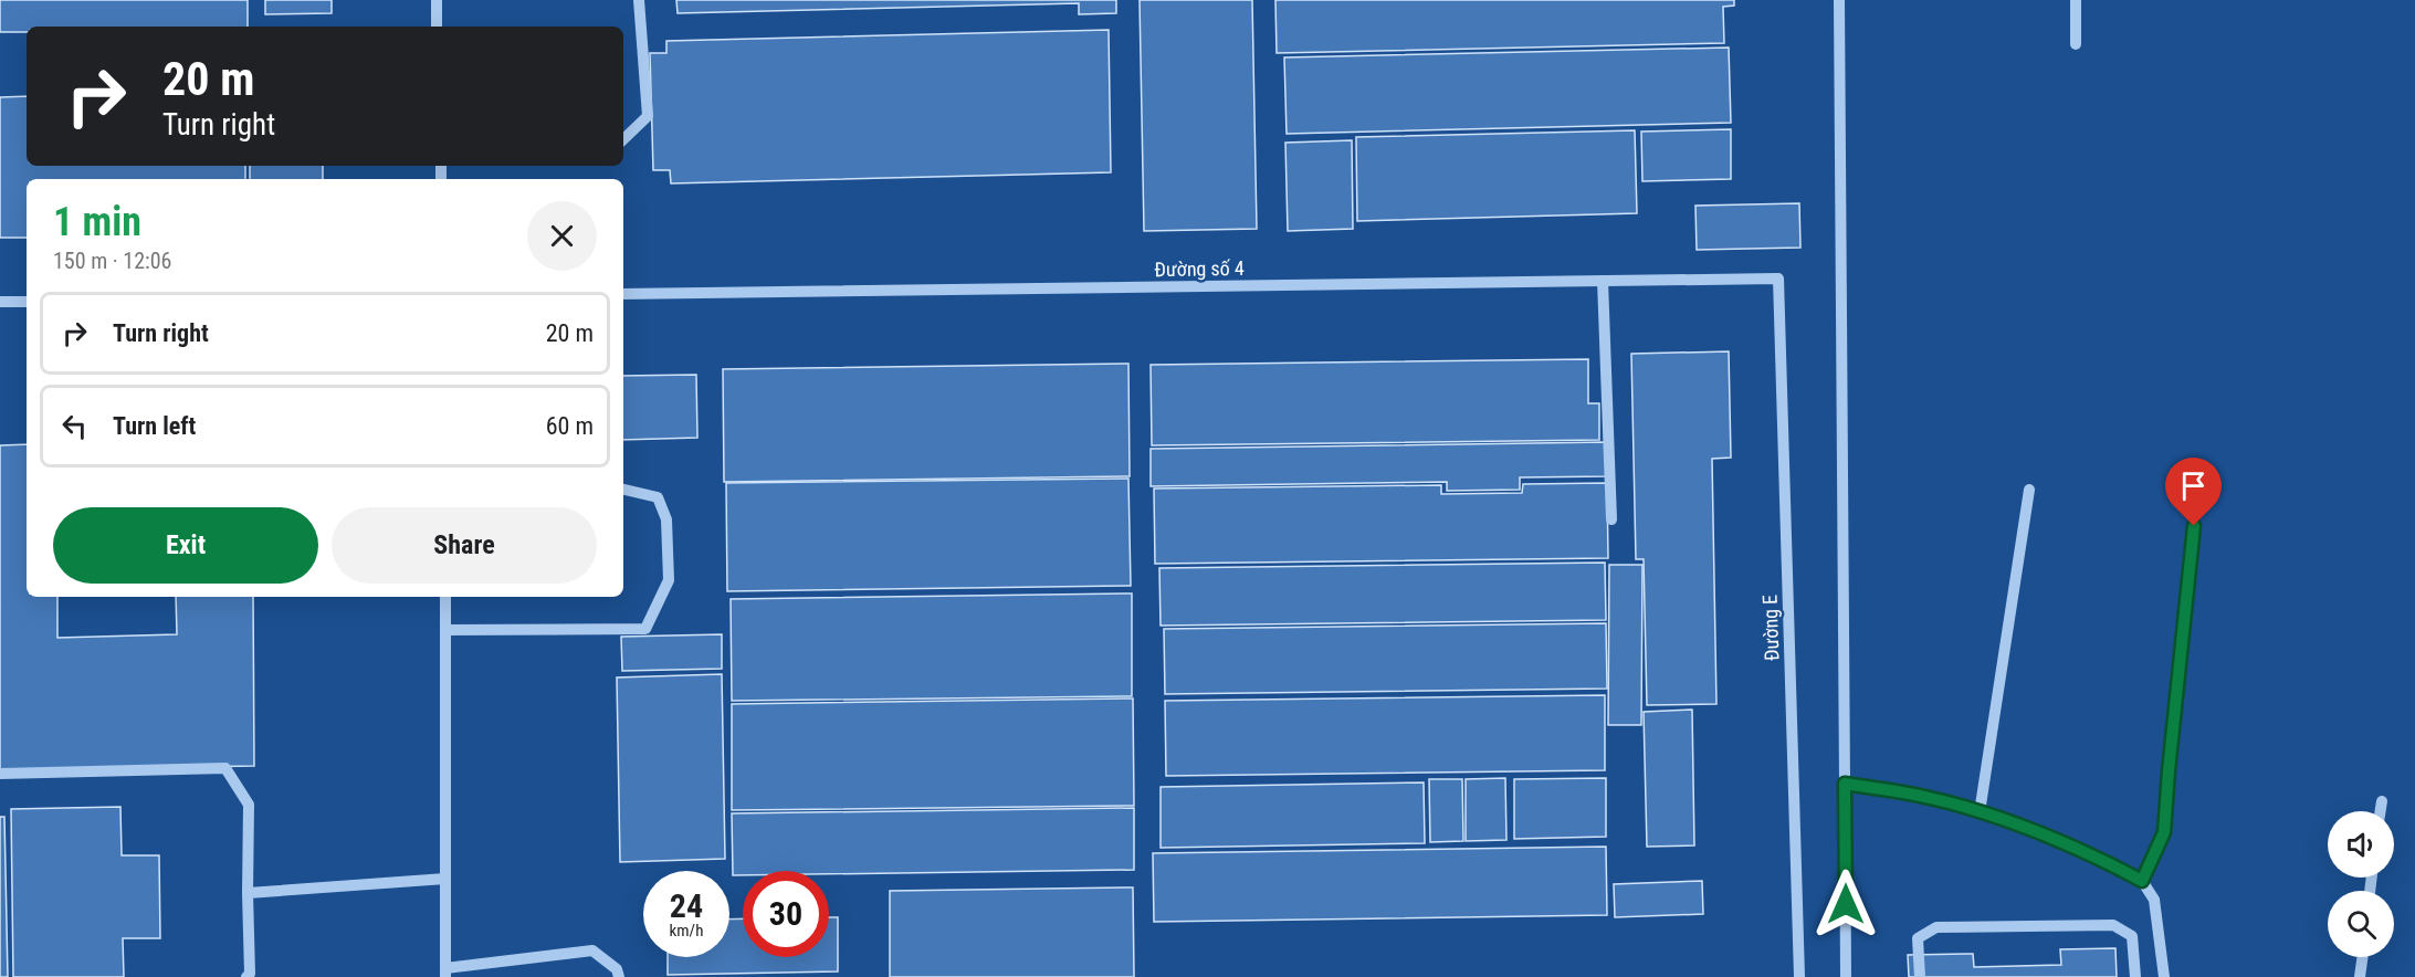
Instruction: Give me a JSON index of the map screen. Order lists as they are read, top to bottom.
{
  "streets": {
    "street": ["Đường số 4", "Đường E"]
  },
  "crossings": [
    ["Đường số 4", "Đường E"]
  ],
  "page": {
    "turn": ["20 m", "Turn right"],
    "heading": ["1 min", "150 m · 12:06"],
    "list": [
      {
        "name": "Turn right",
        "value": "20 m"
      },
      {
        "name": "Turn left",
        "value": "60 m"
      }
    ],
    "buttons": ["Exit", "Share"],
    "speed": "24 km/h",
    "limit": "30"
  }
}
